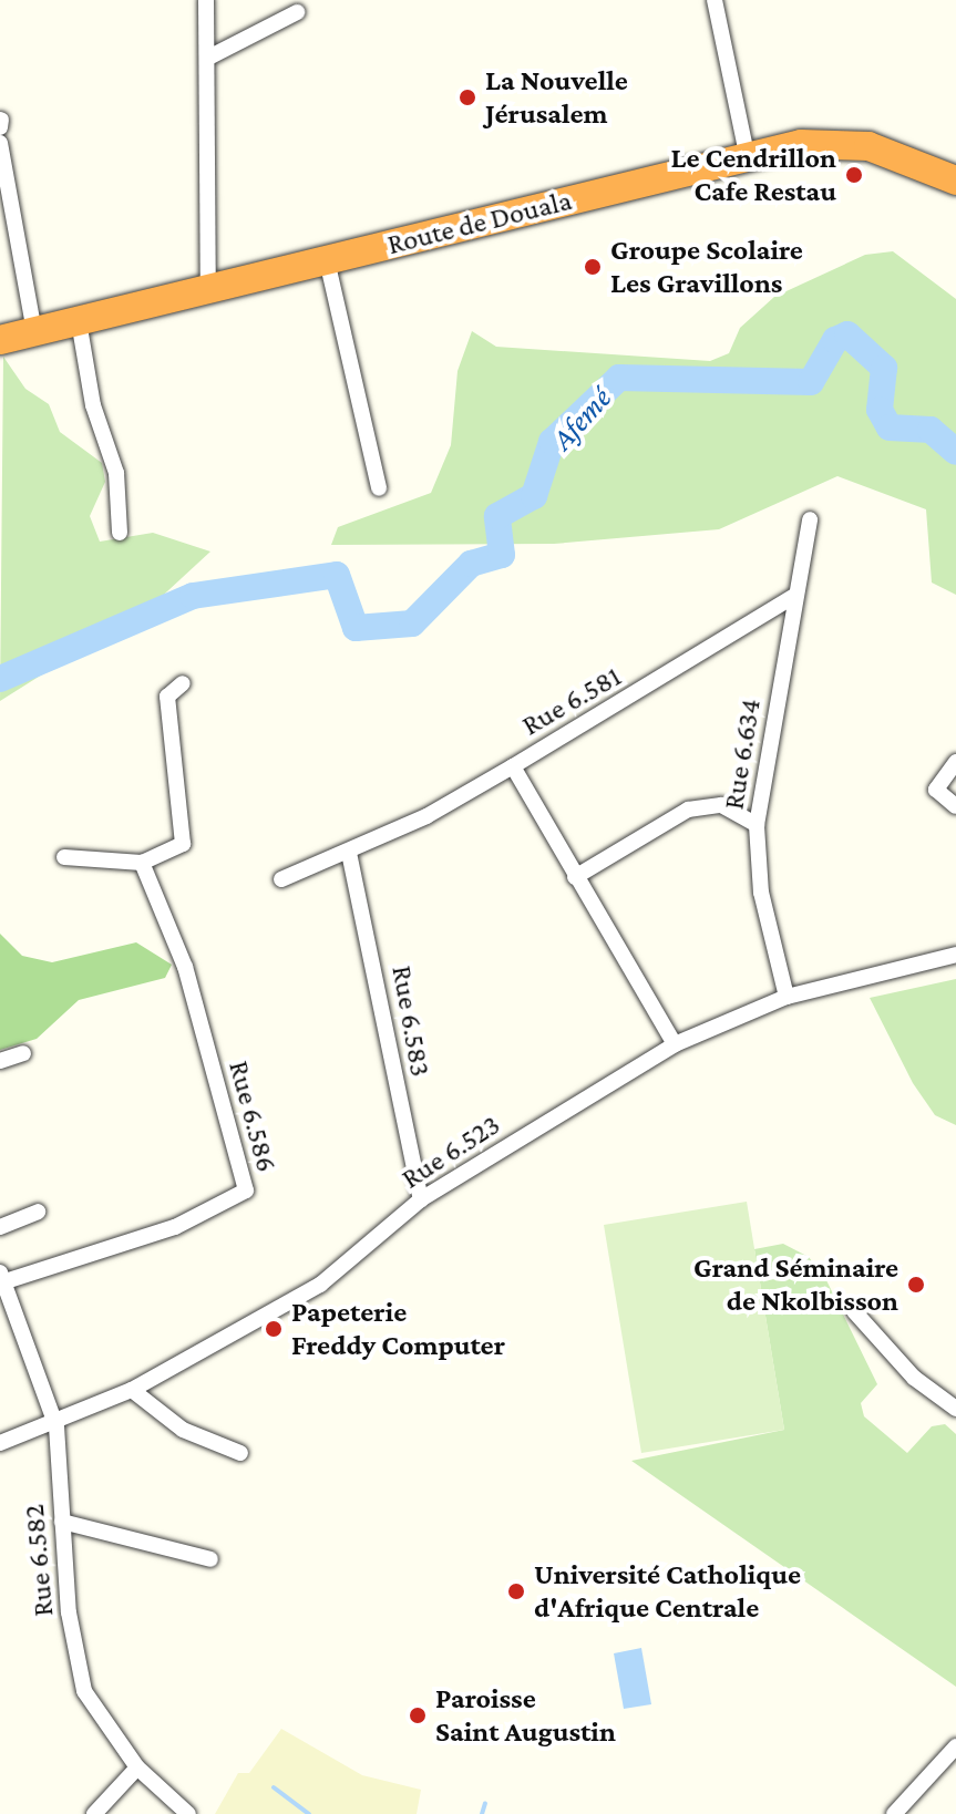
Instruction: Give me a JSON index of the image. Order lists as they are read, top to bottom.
{
  "streets": {
    "highway": ["Route de Douala"],
    "street": [
      "Rue 6.581",
      "Rue 6.634",
      "Rue 6.583",
      "Rue 6.586",
      "Rue 6.523",
      "Rue 6.582"
    ]
  },
  "crossings": [
    ["Rue 6.581", "Rue 6.634"],
    ["Rue 6.581", "Rue 6.523"],
    ["Rue 6.634", "Rue 6.523"],
    ["Rue 6.583", "Rue 6.523"],
    ["Rue 6.586", "Rue 6.582"],
    ["Rue 6.523", "Rue 6.582"]
  ],
  "water": ["Afemé"],
  "places": [
    "La Nouvelle Jérusalem",
    "Le Cendrillon Cafe Restau",
    "Groupe Scolaire Les Gravillons",
    "Grand Séminaire de Nkolbisson",
    "Papeterie Freddy Computer",
    "Université Catholique d'Afrique Centrale",
    "Paroisse Saint Augustin"
  ]
}
